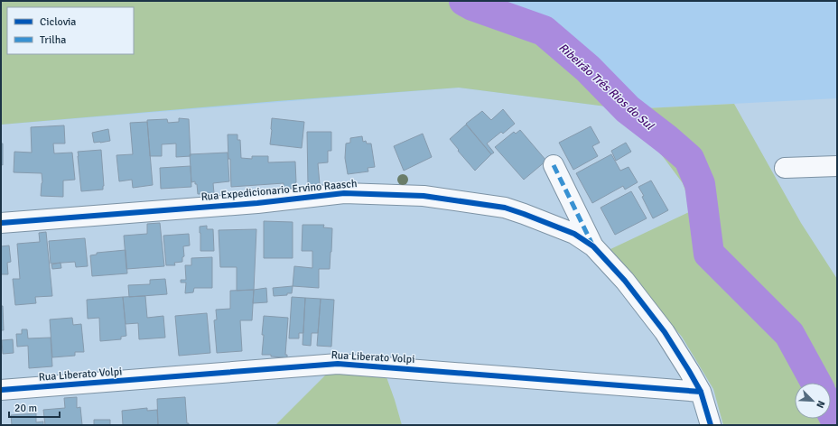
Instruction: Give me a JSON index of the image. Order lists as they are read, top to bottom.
{
  "streets": {
    "street": ["Rua Expedicionario Ervino Raasch", "Rua Liberato Volpi"]
  },
  "crossings": [
    ["Rua Expedicionario Ervino Raasch", "Rua Liberato Volpi"]
  ],
  "water": ["Ribeirão Três Rios do Sul"],
  "legend": ["Ciclovia", "Trilha"],
  "scale_bar": "20 m",
  "north": "bottom right"
}
